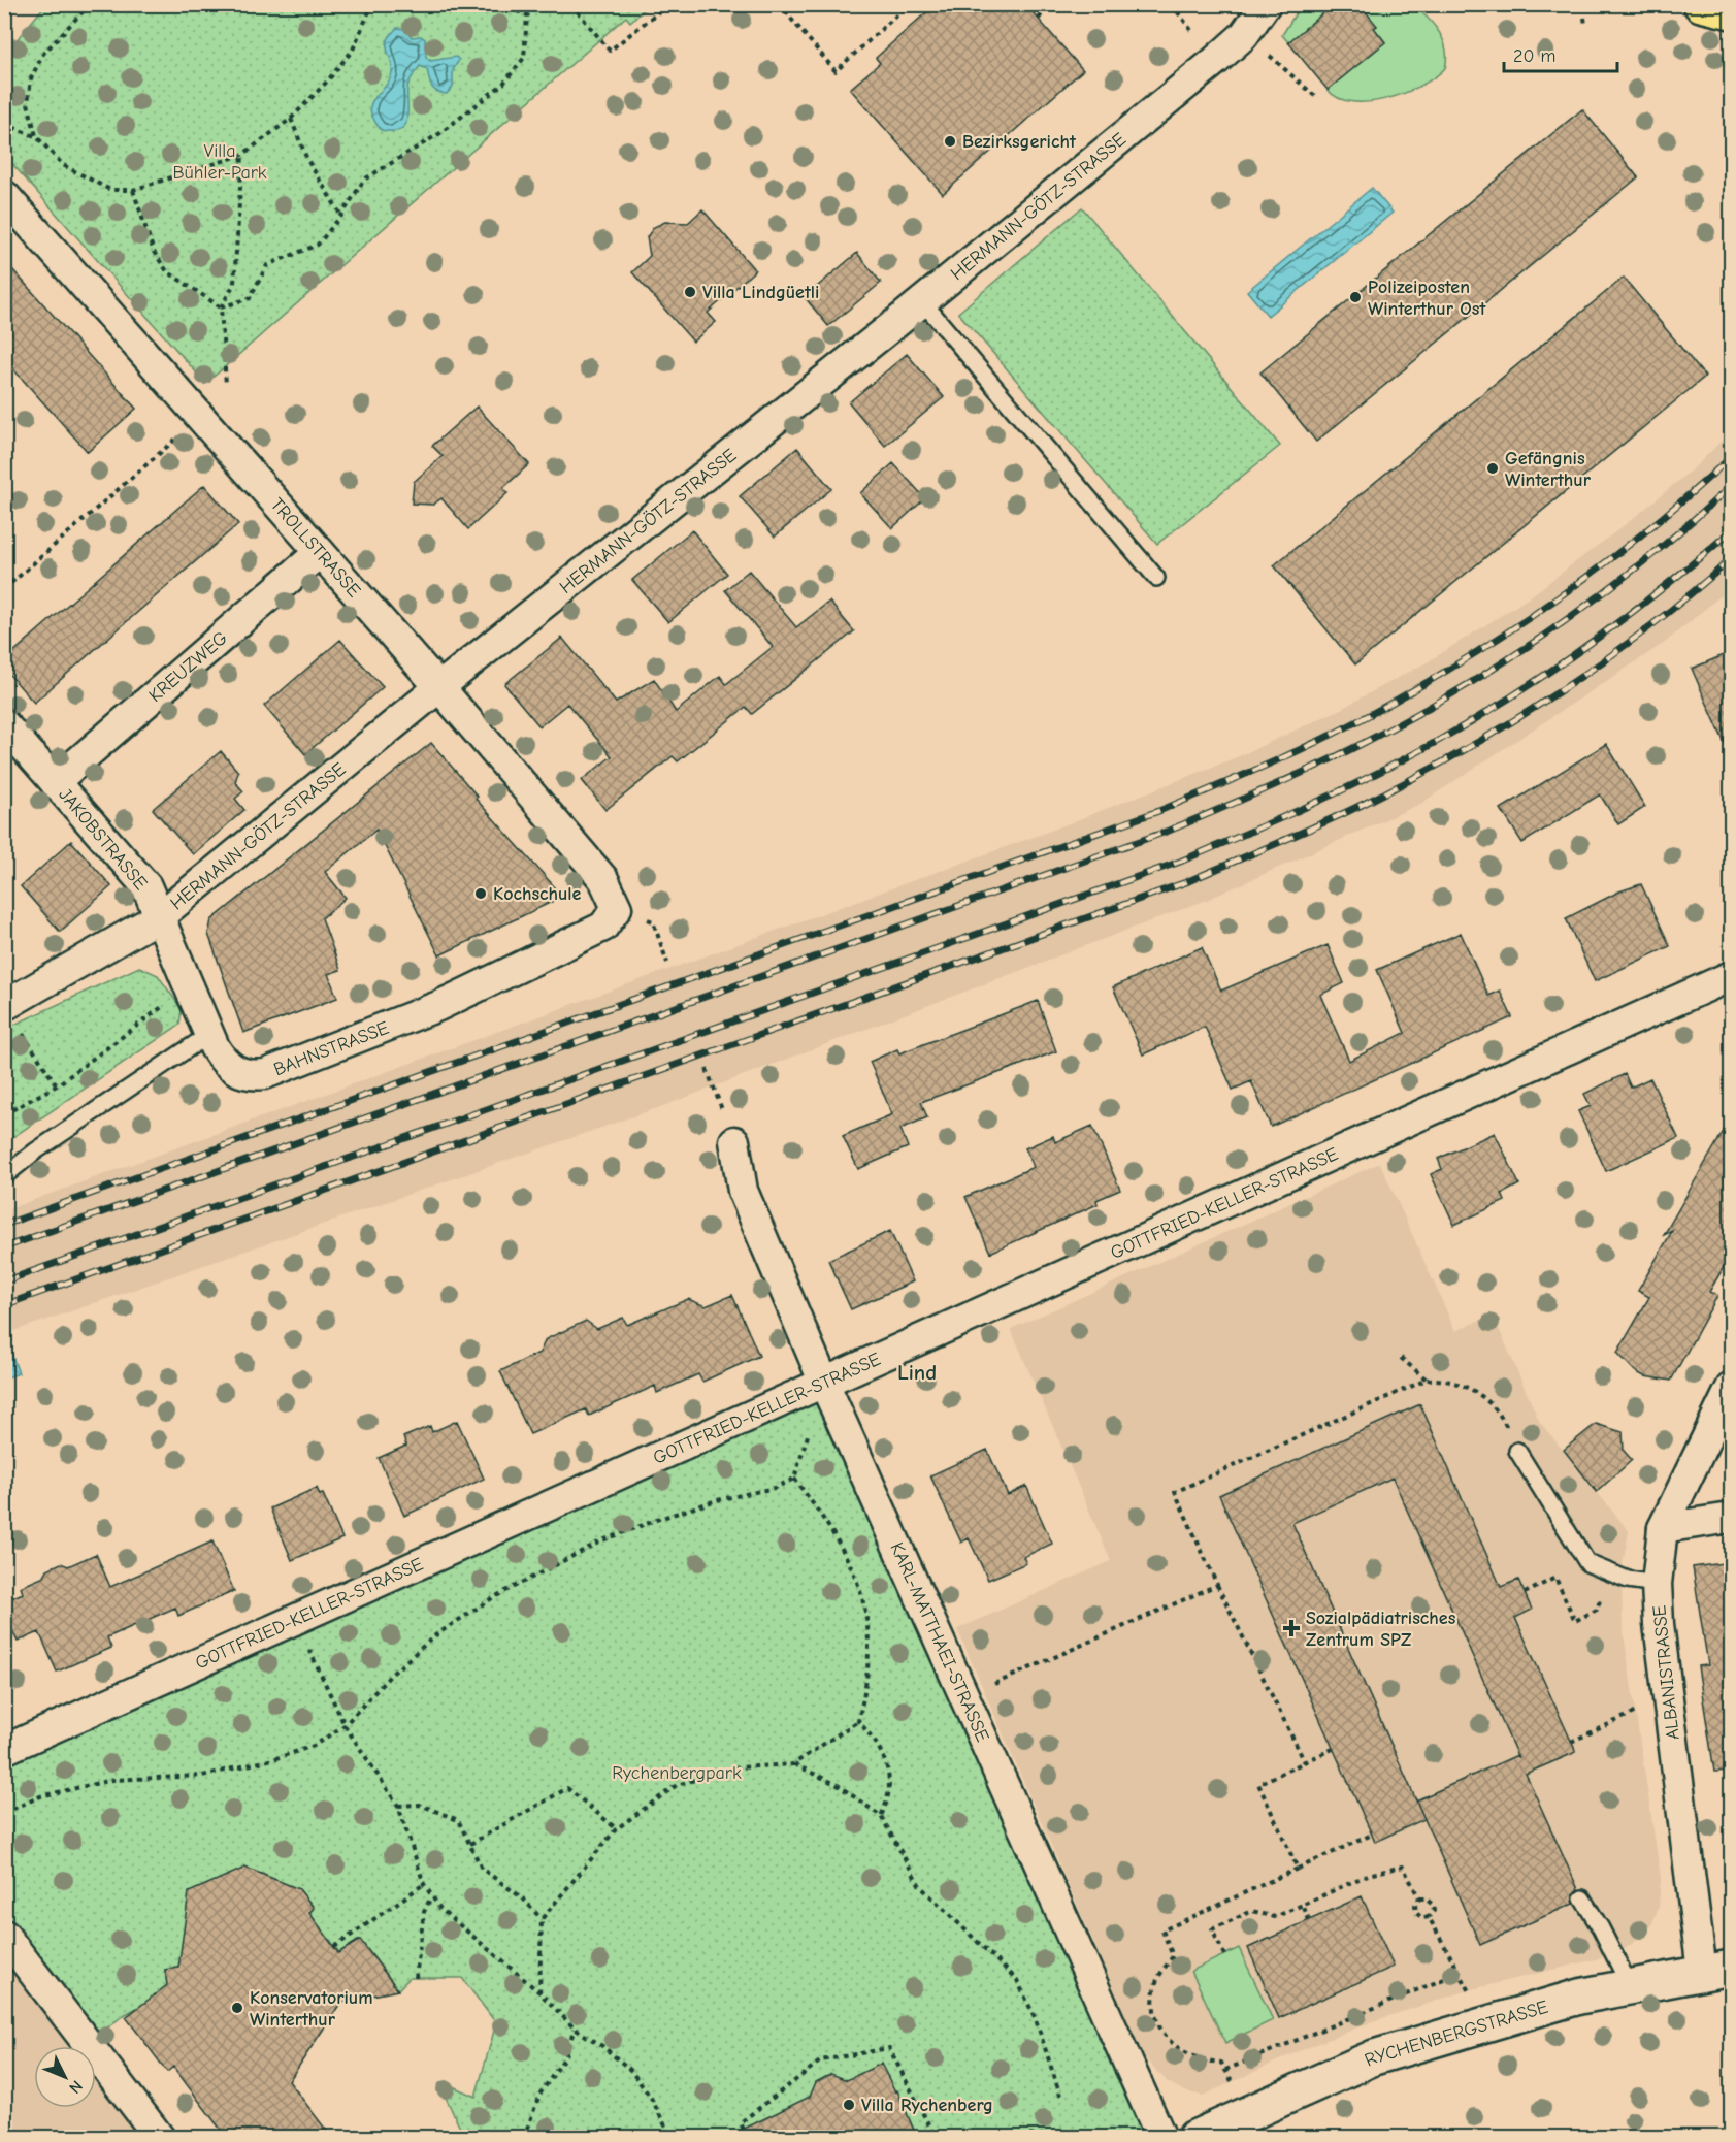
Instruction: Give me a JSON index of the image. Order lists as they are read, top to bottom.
{
  "streets": {
    "street": [
      "HERMANN-GÖTZ-STRASSE",
      "TROLLSTRASSE",
      "KREUZWEG",
      "JAKOBSTRASSE",
      "BAHNSTRASSE",
      "GOTTFRIED-KELLER-STRASSE",
      "KARL-MATTHAEI-STRASSE",
      "ALBANISTRASSE",
      "RYCHENBERGSTRASSE"
    ]
  },
  "crossings": [
    ["HERMANN-GÖTZ-STRASSE", "TROLLSTRASSE"],
    ["HERMANN-GÖTZ-STRASSE", "JAKOBSTRASSE"],
    ["TROLLSTRASSE", "KREUZWEG"],
    ["TROLLSTRASSE", "BAHNSTRASSE"],
    ["KREUZWEG", "JAKOBSTRASSE"],
    ["JAKOBSTRASSE", "BAHNSTRASSE"],
    ["GOTTFRIED-KELLER-STRASSE", "KARL-MATTHAEI-STRASSE"],
    ["ALBANISTRASSE", "RYCHENBERGSTRASSE"]
  ],
  "districts": ["Lind"],
  "parks": ["Villa Bühler-Park", "Rychenbergpark"],
  "places": {
    "other": [
      "Bezirksgericht",
      "Villa Lindgüetli",
      "Polizeiposten Winterthur Ost",
      "Gefängnis Winterthur",
      "Kochschule",
      "Konservatorium Winterthur",
      "Villa Rychenberg"
    ],
    "health": ["Sozialpädiatrisches Zentrum SPZ"]
  },
  "scale_bar": "20 m",
  "north": "bottom right"
}
